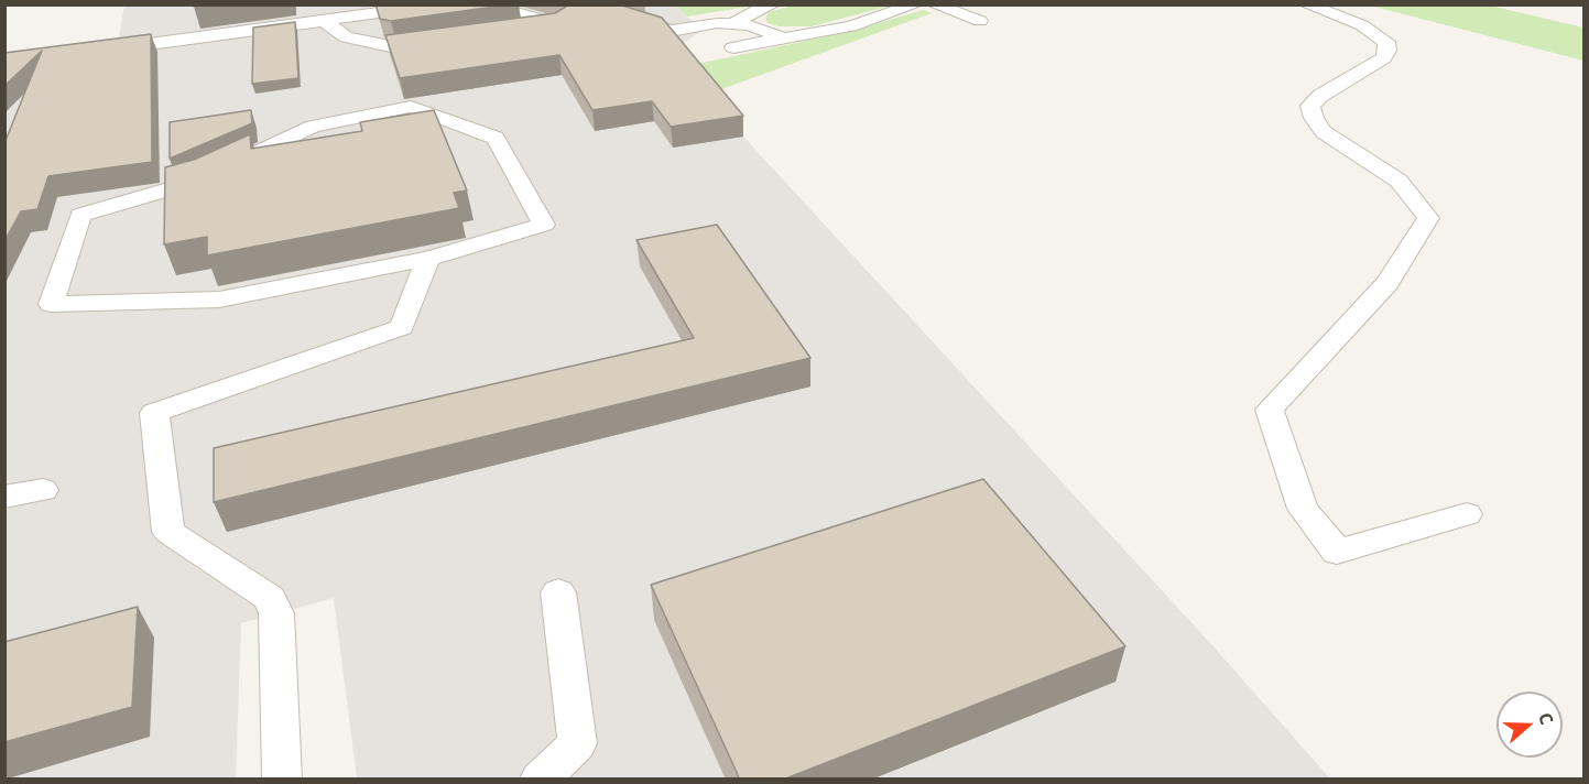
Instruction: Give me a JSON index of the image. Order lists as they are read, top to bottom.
{
  "north": "right"
}
